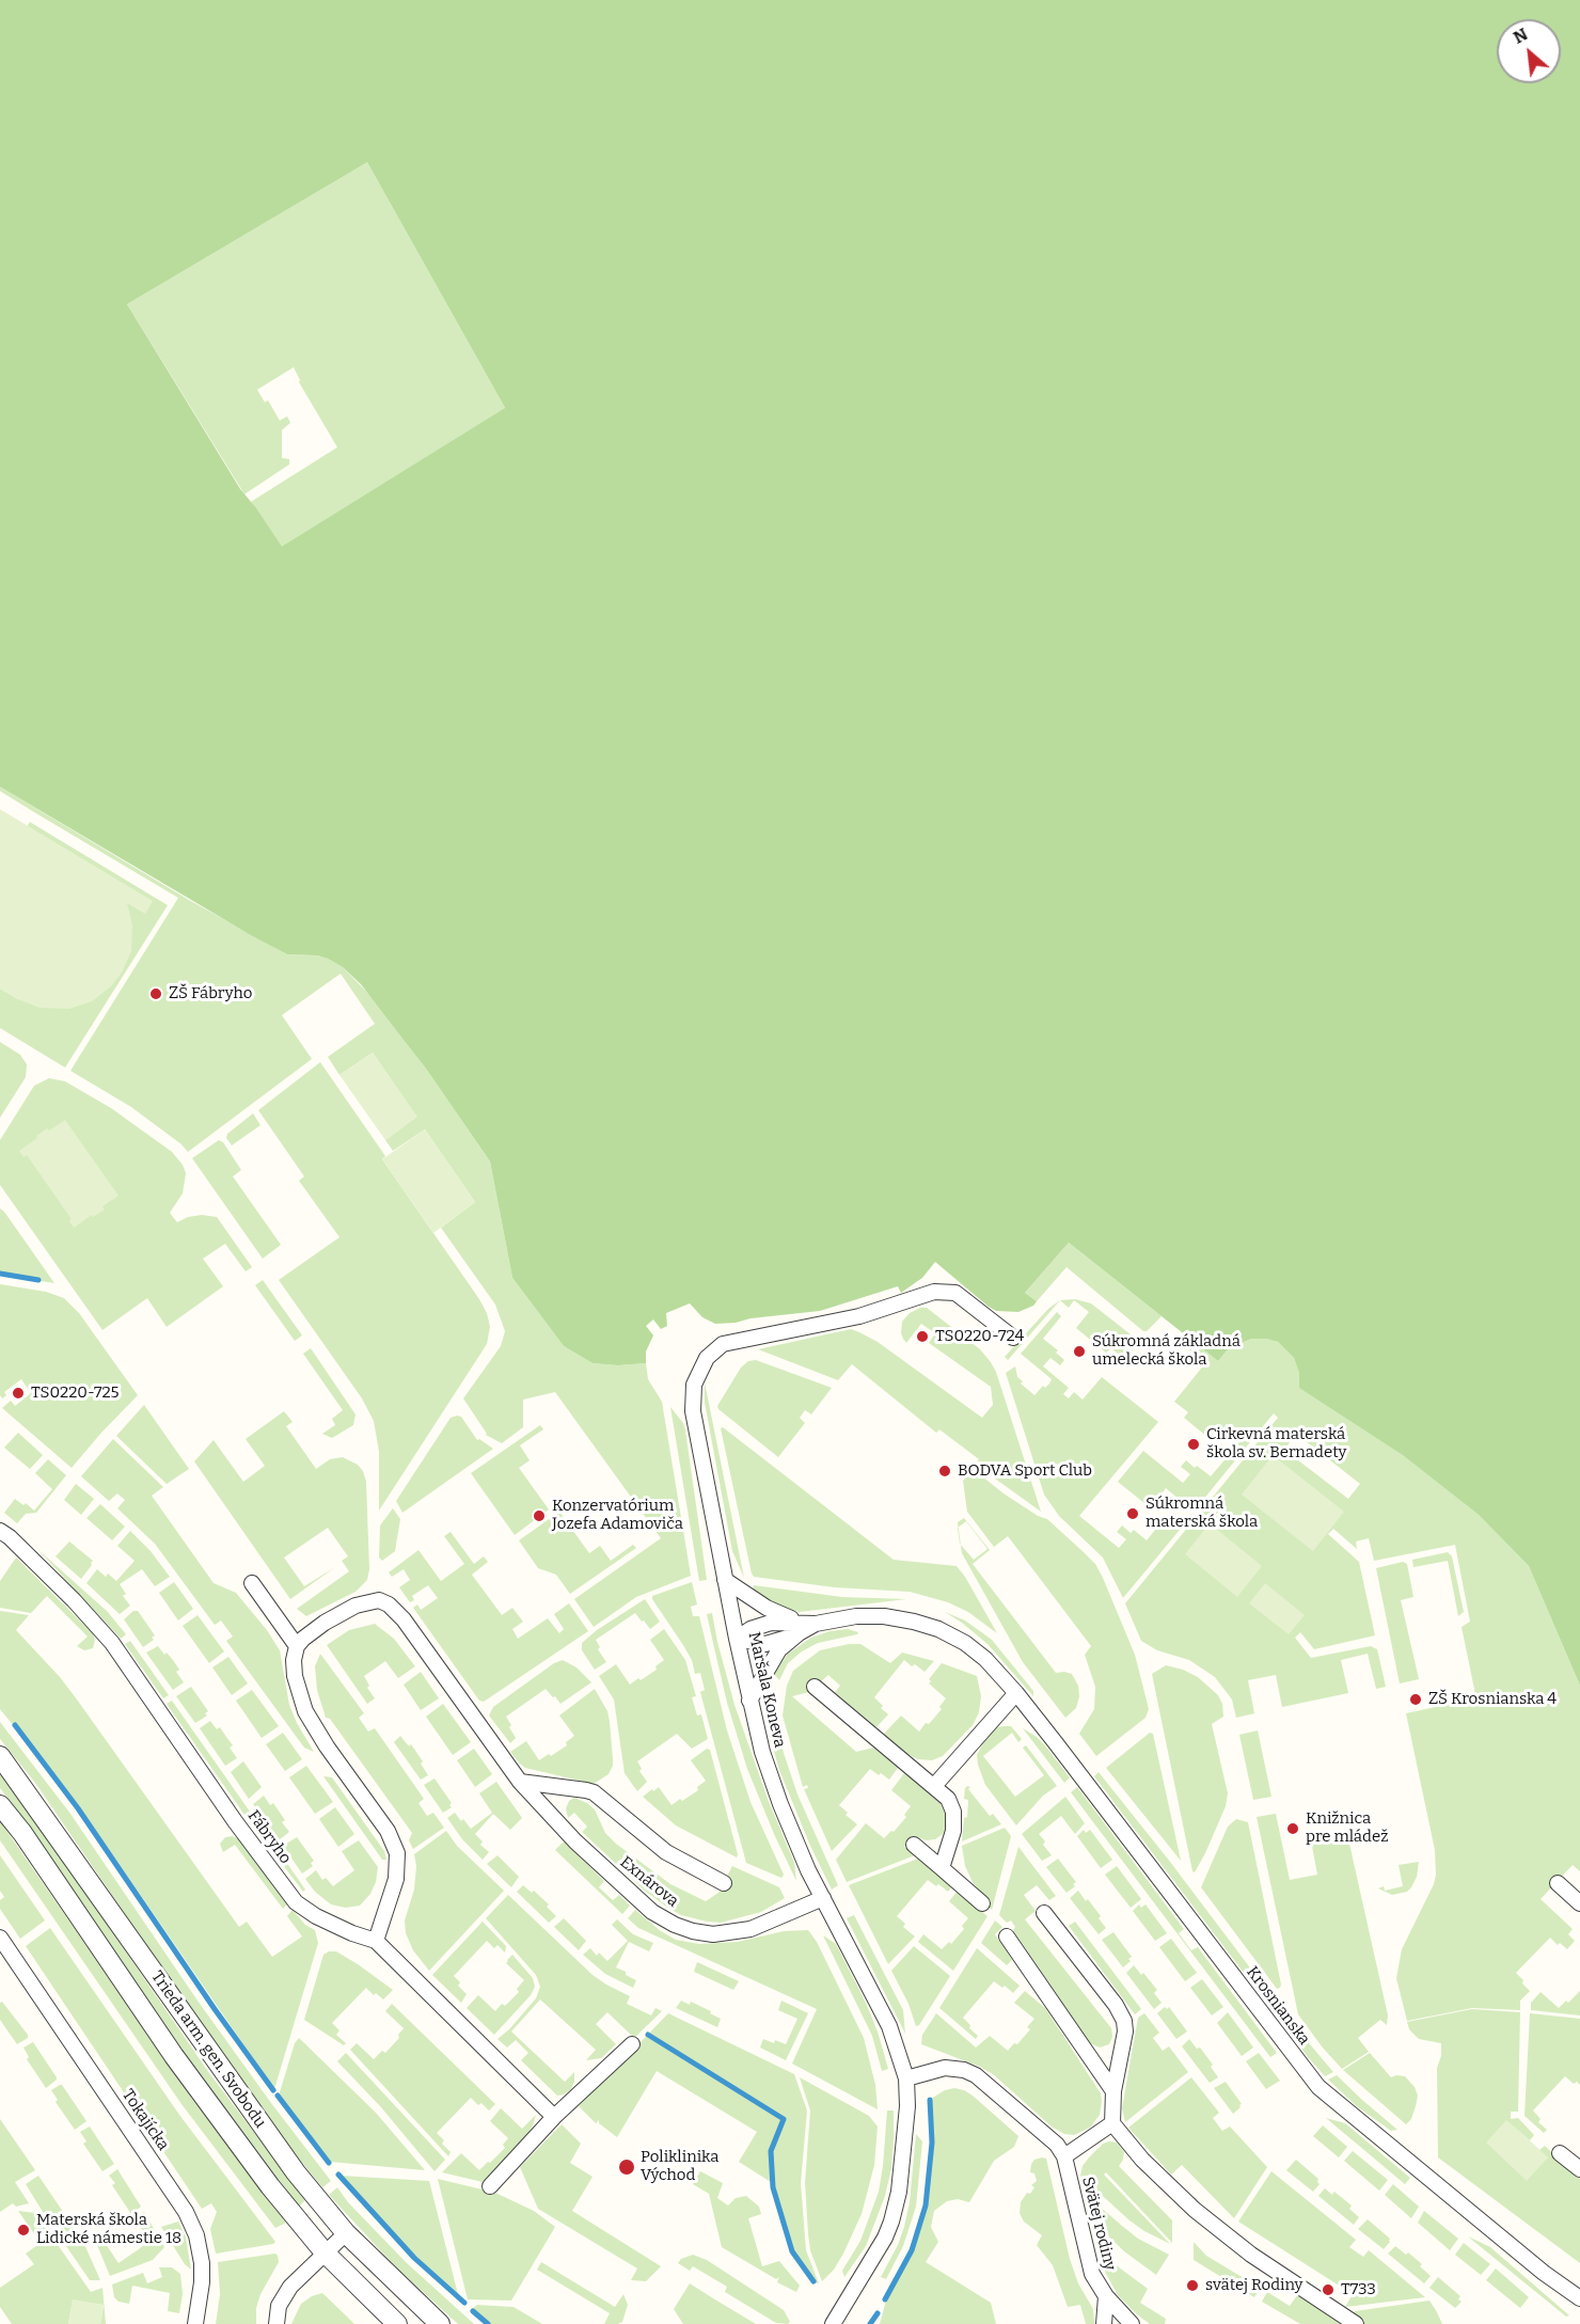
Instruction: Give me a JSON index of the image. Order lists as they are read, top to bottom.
{
  "streets": {
    "street": [
      "Maršala Koneva",
      "Fábryho",
      "Exnárova",
      "Krosnianska",
      "Trieda arm. gen. Svobodu",
      "Tokajícka",
      "Svätej rodiny"
    ]
  },
  "crossings": [
    ["Maršala Koneva", "Exnárova"]
  ],
  "places": [
    "ZŠ Fábryho",
    "TS0220-724",
    "Súkromná základná umelecká škola",
    "TS0220-725",
    "Cirkevná materská škola sv. Bernadety",
    "BODVA Sport Club",
    "Súkromná materská škola",
    "Konzervatórium Jozefa Adamoviča",
    "ZŠ Krosnianska 4",
    "Knižnica pre mládež",
    "Poliklinika Východ",
    "Materská škola Lidické námestie 18",
    "svätej Rodiny",
    "T733"
  ],
  "north": "top left"
}
